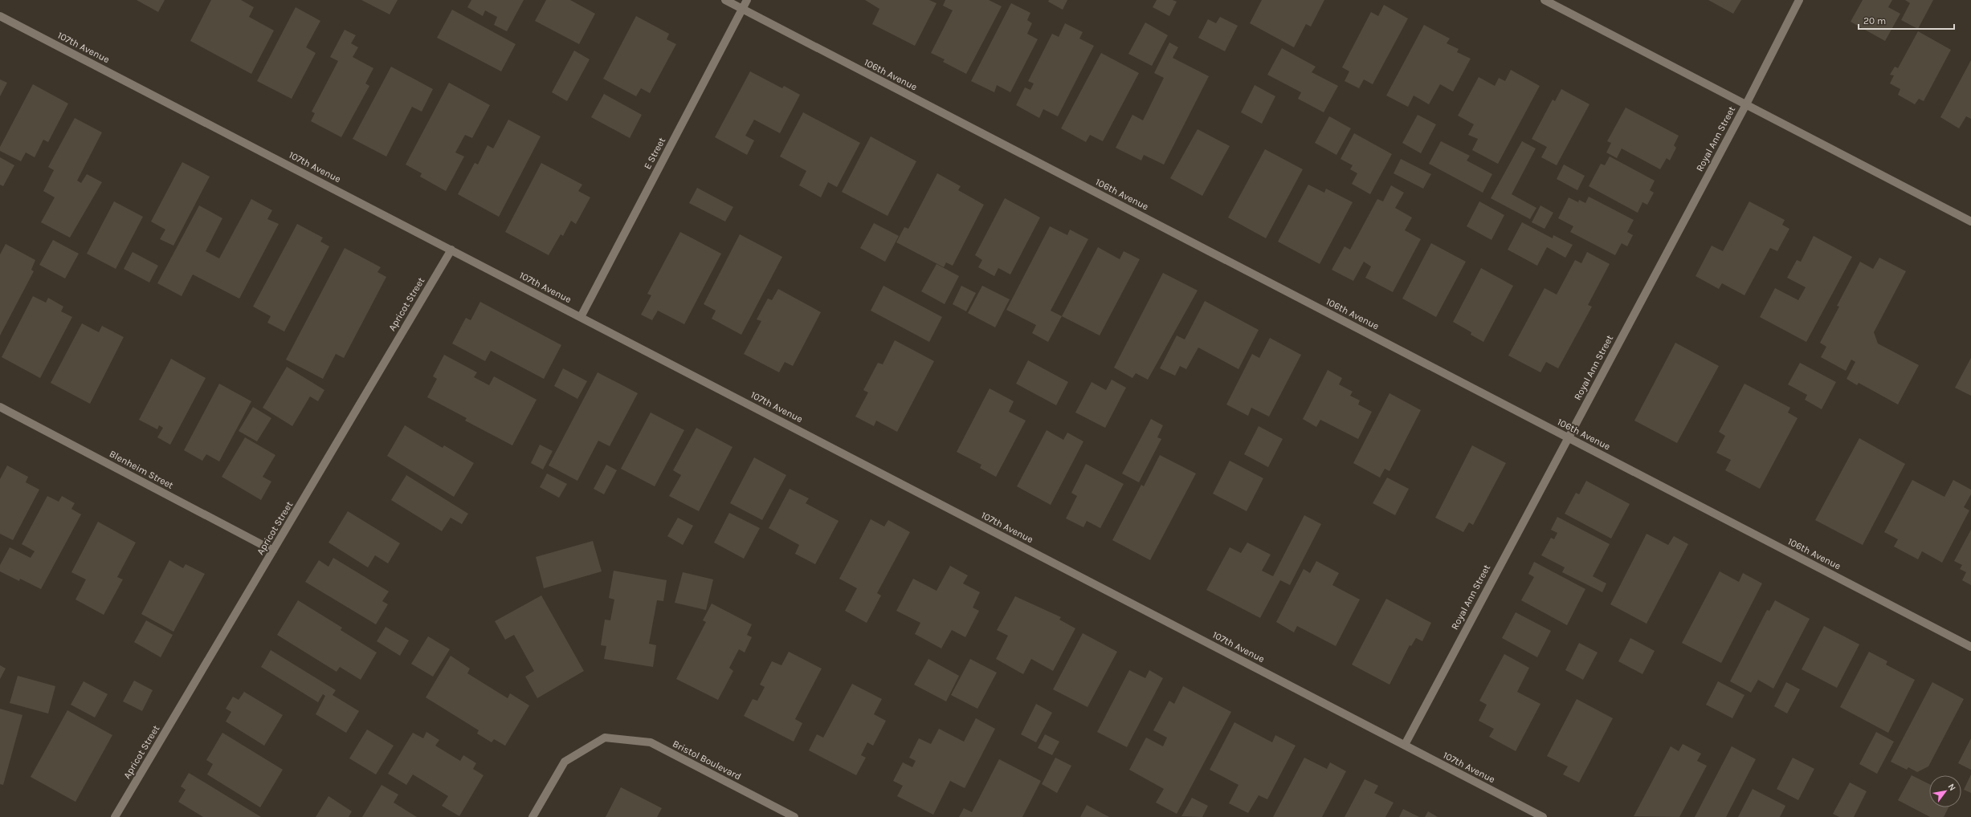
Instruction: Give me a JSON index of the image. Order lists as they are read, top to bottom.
{
  "streets": {
    "street": [
      "107th Avenue",
      "106th Avenue",
      "Royal Ann Street",
      "E Street",
      "Apricot Street",
      "Blenheim Street",
      "Bristol Boulevard"
    ]
  },
  "crossings": [
    ["107th Avenue", "Royal Ann Street"],
    ["107th Avenue", "E Street"],
    ["107th Avenue", "Apricot Street"],
    ["106th Avenue", "Royal Ann Street"],
    ["106th Avenue", "E Street"],
    ["Apricot Street", "Blenheim Street"]
  ],
  "scale_bar": "20 m",
  "north": "top right"
}
